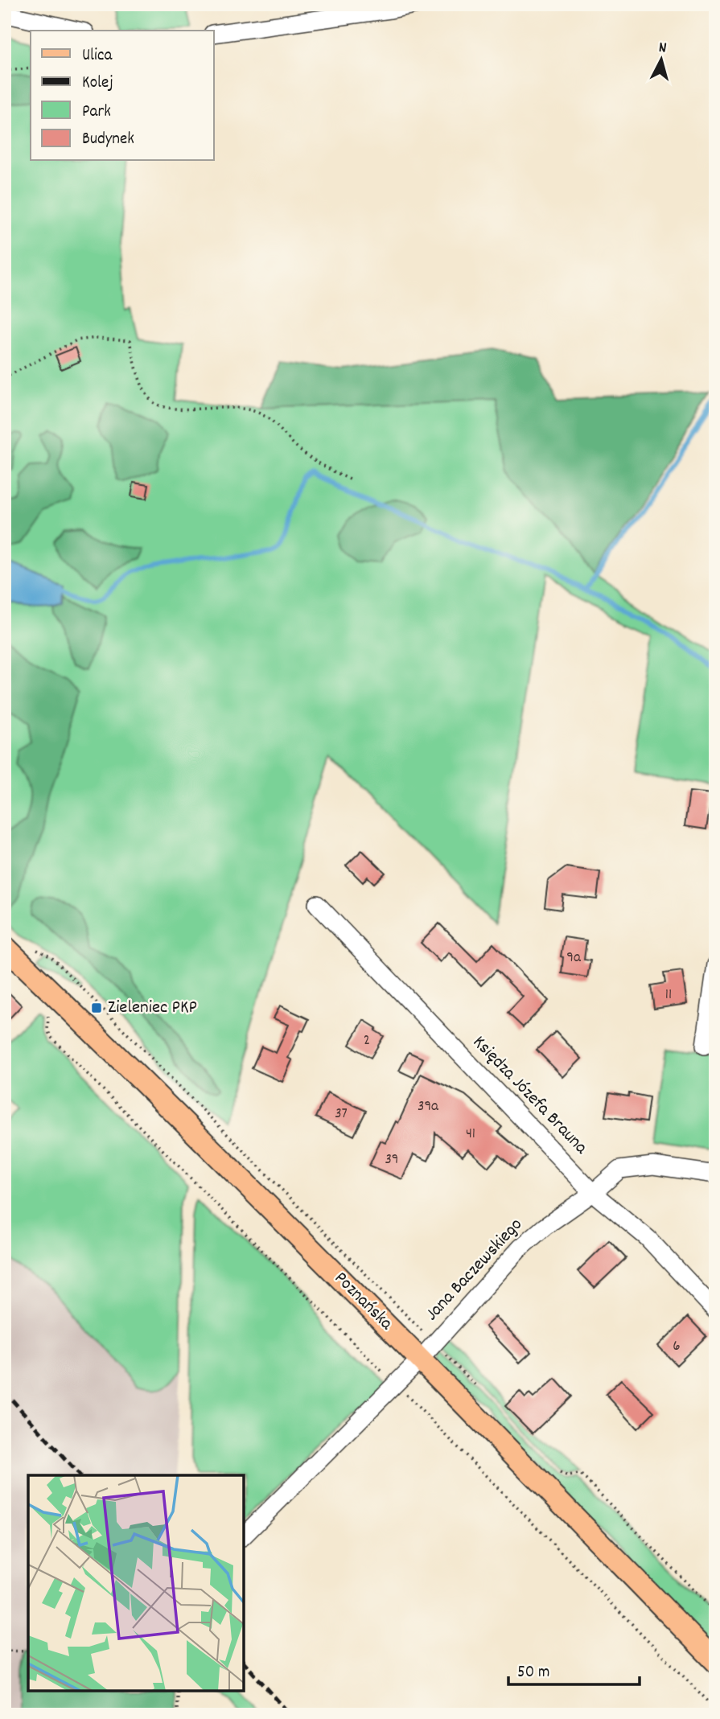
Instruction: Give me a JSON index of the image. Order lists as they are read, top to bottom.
{
  "streets": {
    "main road": ["Poznańska"],
    "street": ["Księdza Józefa Brauna", "Jana Baczewskiego"]
  },
  "crossings": [
    ["Księdza Józefa Brauna", "Jana Baczewskiego"],
    ["Jana Baczewskiego", "Poznańska"]
  ],
  "places": {
    "transit": ["Zieleniec PKP"]
  },
  "house_numbers": [
    "9a",
    "11",
    "2",
    "39a",
    "37",
    "41",
    "39",
    "6"
  ],
  "legend": [
    "Ulica",
    "Kolej",
    "Park",
    "Budynek"
  ],
  "scale_bar": "50 m",
  "north": "top"
}
